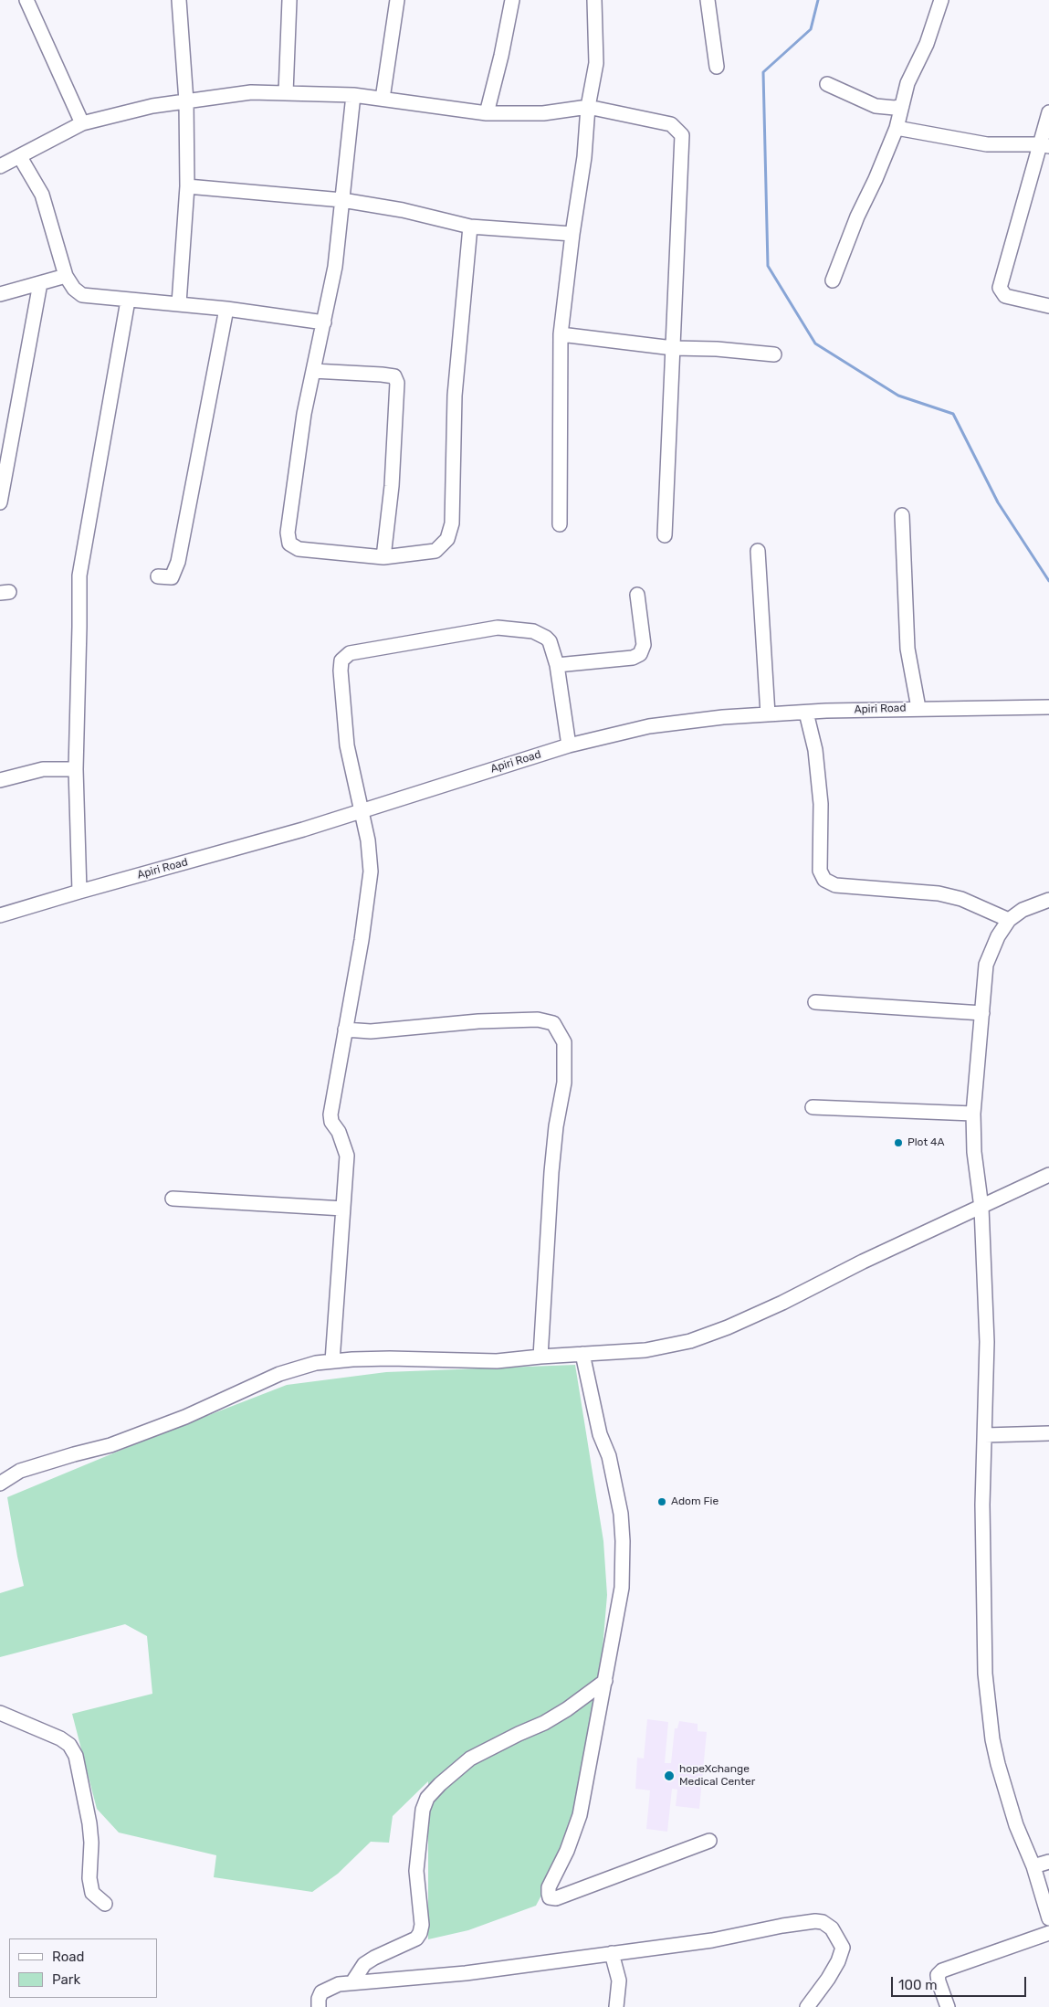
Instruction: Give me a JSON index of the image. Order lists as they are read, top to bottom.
{
  "streets": {
    "street": ["Apiri Road"]
  },
  "places": ["Plot 4A", "Adom Fie", "hopeXchange Medical Center"],
  "legend": ["Road", "Park"],
  "scale_bar": "100 m"
}
